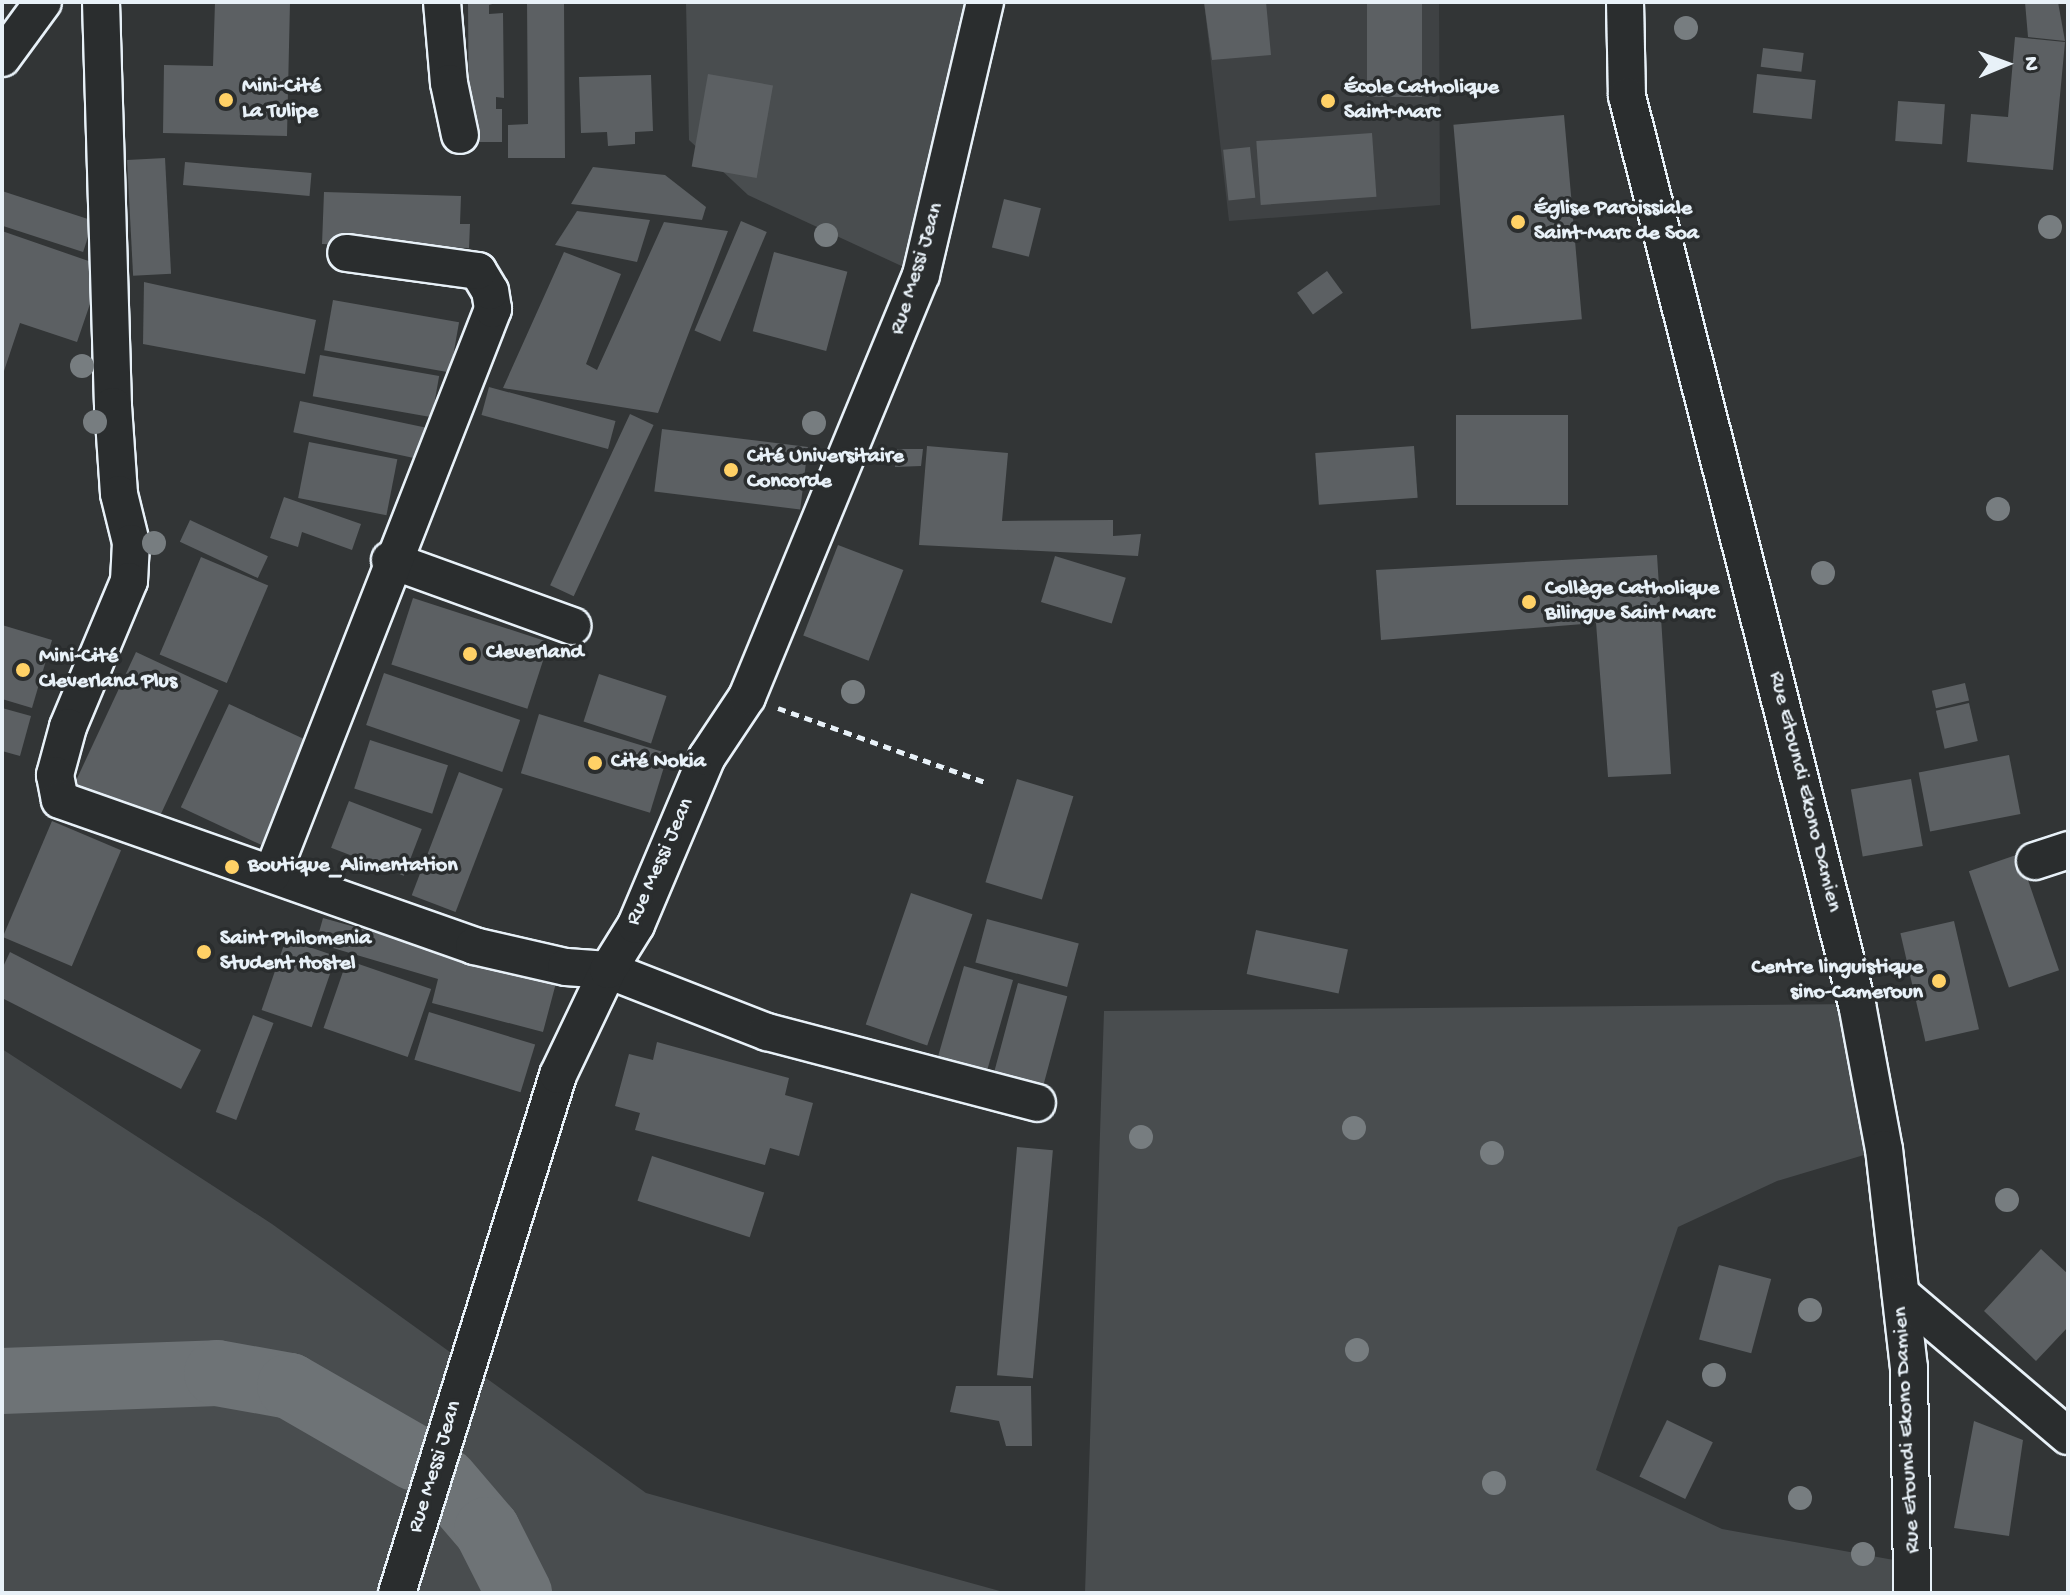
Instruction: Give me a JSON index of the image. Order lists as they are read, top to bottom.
{
  "streets": {
    "street": ["Rue Messi Jean", "Rue Etoundi Ekono Damien"]
  },
  "places": [
    "Mini-Cité La Tulipe",
    "École Catholique Saint-Marc",
    "Église Paroissiale Saint-Marc de Soa",
    "Cité Universitaire Concorde",
    "Collège Catholique Bilingue Saint Marc",
    "Cleverland",
    "Mini-Cité Cleverland Plus",
    "Cité Nokia",
    "Boutique_Alimentation",
    "Saint Philomenia Student Hostel",
    "Centre linguistique sino-Cameroun"
  ],
  "north": "right"
}
